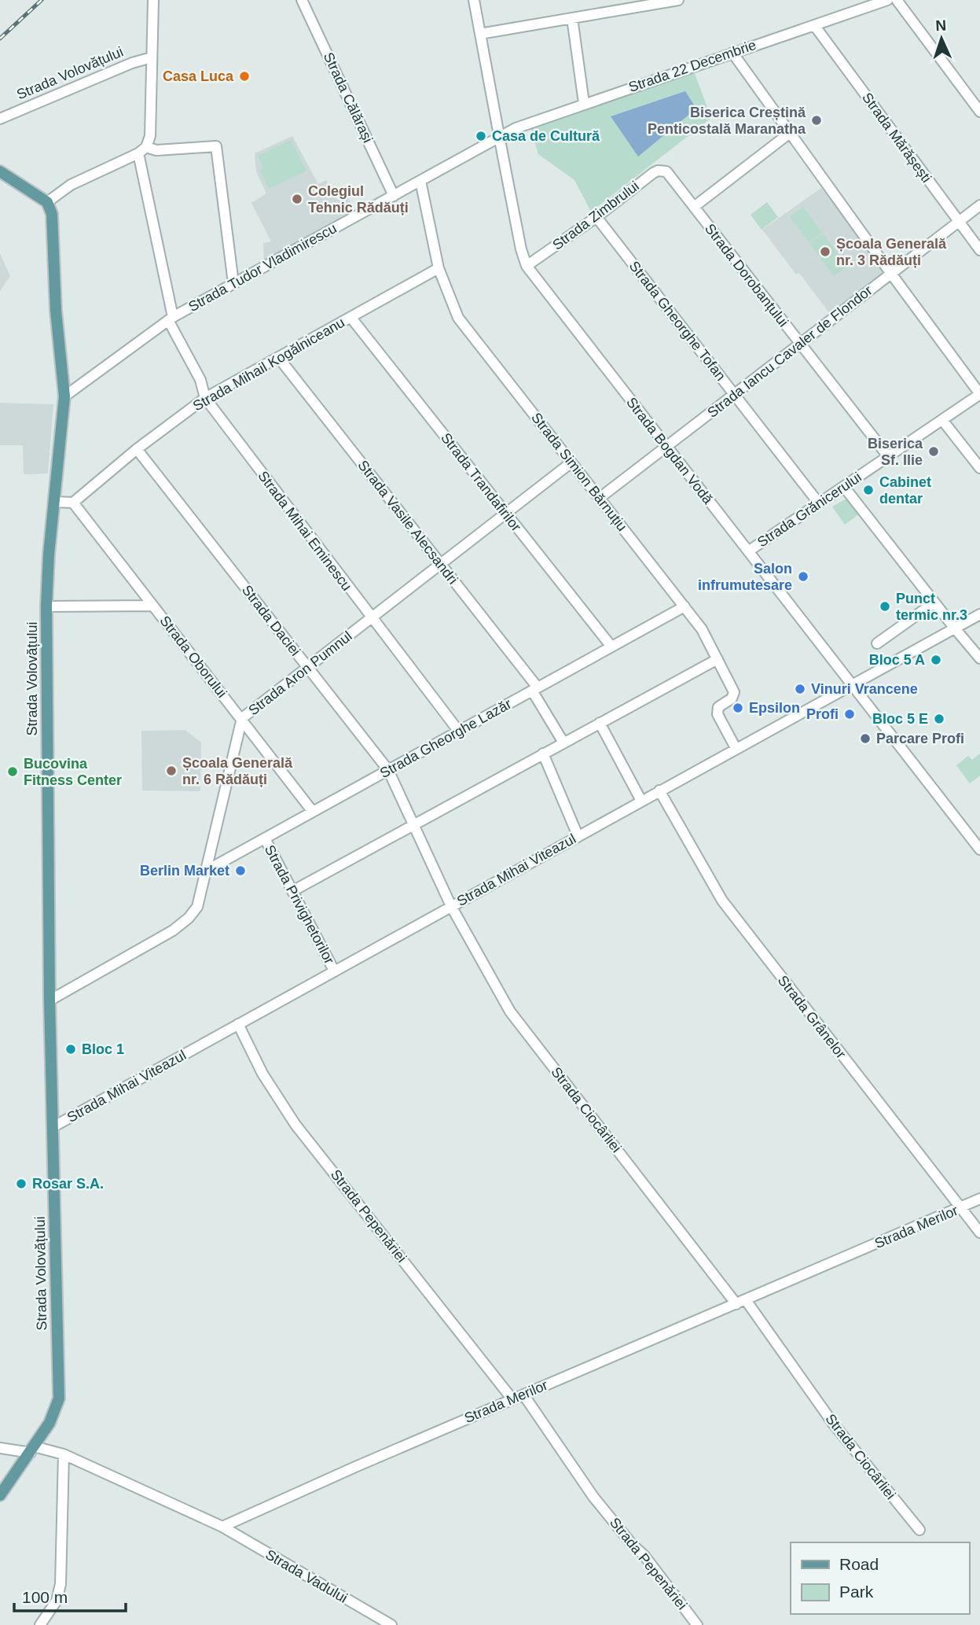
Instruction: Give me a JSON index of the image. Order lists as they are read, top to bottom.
{
  "streets": {
    "main road": ["Strada Volovățului"],
    "street": [
      "Strada 22 Decembrie",
      "Strada Călărași",
      "Strada Mărășești",
      "Strada Zimbrului",
      "Strada Tudor Vladimirescu",
      "Strada Dorobanțului",
      "Strada Gheorghe Tofan",
      "Strada Iancu Cavaler de Flondor",
      "Strada Mihail Kogălniceanu",
      "Strada Bogdan Vodă",
      "Strada Simion Bărnuțiu",
      "Strada Trandafirilor",
      "Strada Grănicerului",
      "Strada Vasile Alecsandri",
      "Strada Mihai Eminescu",
      "Strada Daciei",
      "Strada Oborului",
      "Strada Aron Pumnul",
      "Strada Gheorghe Lazăr",
      "Strada Mihai Viteazul",
      "Strada Privighetorilor",
      "Strada Grânelor",
      "Strada Ciocârliei",
      "Strada Pepenăriei",
      "Strada Merilor",
      "Strada Vadului"
    ]
  },
  "crossings": [
    ["Strada 22 Decembrie", "Strada Mărășești"],
    ["Strada 22 Decembrie", "Strada Tudor Vladimirescu"],
    ["Strada 22 Decembrie", "Strada Bogdan Vodă"],
    ["Strada Volovățului", "Strada Tudor Vladimirescu"],
    ["Strada Volovățului", "Strada Aron Pumnul"],
    ["Strada Volovățului", "Strada Mihai Viteazul"],
    ["Strada Călărași", "Strada Tudor Vladimirescu"],
    ["Strada Mărășești", "Strada Iancu Cavaler de Flondor"],
    ["Strada Zimbrului", "Strada Dorobanțului"],
    ["Strada Zimbrului", "Strada Gheorghe Tofan"],
    ["Strada Zimbrului", "Strada Bogdan Vodă"],
    ["Strada Tudor Vladimirescu", "Strada Bogdan Vodă"],
    ["Strada Tudor Vladimirescu", "Strada Simion Bărnuțiu"],
    ["Strada Tudor Vladimirescu", "Strada Mihai Eminescu"],
    ["Strada Dorobanțului", "Strada Iancu Cavaler de Flondor"],
    ["Strada Dorobanțului", "Strada Grănicerului"],
    ["Strada Gheorghe Tofan", "Strada Iancu Cavaler de Flondor"],
    ["Strada Gheorghe Tofan", "Strada Grănicerului"],
    ["Strada Iancu Cavaler de Flondor", "Strada Bogdan Vodă"],
    ["Strada Iancu Cavaler de Flondor", "Strada Simion Bărnuțiu"],
    ["Strada Mihail Kogălniceanu", "Strada Simion Bărnuțiu"],
    ["Strada Mihail Kogălniceanu", "Strada Trandafirilor"],
    ["Strada Mihail Kogălniceanu", "Strada Vasile Alecsandri"],
    ["Strada Mihail Kogălniceanu", "Strada Mihai Eminescu"],
    ["Strada Mihail Kogălniceanu", "Strada Daciei"],
    ["Strada Mihail Kogălniceanu", "Strada Oborului"],
    ["Strada Bogdan Vodă", "Strada Grănicerului"],
    ["Strada Bogdan Vodă", "Strada Mihai Viteazul"],
    ["Strada Simion Bărnuțiu", "Strada Aron Pumnul"],
    ["Strada Simion Bărnuțiu", "Strada Gheorghe Lazăr"],
    ["Strada Simion Bărnuțiu", "Strada Mihai Viteazul"],
    ["Strada Trandafirilor", "Strada Aron Pumnul"],
    ["Strada Trandafirilor", "Strada Gheorghe Lazăr"],
    ["Strada Vasile Alecsandri", "Strada Aron Pumnul"],
    ["Strada Vasile Alecsandri", "Strada Gheorghe Lazăr"],
    ["Strada Mihai Eminescu", "Strada Aron Pumnul"],
    ["Strada Mihai Eminescu", "Strada Gheorghe Lazăr"],
    ["Strada Daciei", "Strada Aron Pumnul"],
    ["Strada Daciei", "Strada Gheorghe Lazăr"],
    ["Strada Daciei", "Strada Ciocârliei"],
    ["Strada Oborului", "Strada Aron Pumnul"],
    ["Strada Oborului", "Strada Gheorghe Lazăr"],
    ["Strada Aron Pumnul", "Strada Gheorghe Lazăr"],
    ["Strada Gheorghe Lazăr", "Strada Privighetorilor"],
    ["Strada Mihai Viteazul", "Strada Privighetorilor"],
    ["Strada Mihai Viteazul", "Strada Grânelor"],
    ["Strada Mihai Viteazul", "Strada Ciocârliei"],
    ["Strada Mihai Viteazul", "Strada Pepenăriei"],
    ["Strada Grânelor", "Strada Merilor"],
    ["Strada Ciocârliei", "Strada Merilor"],
    ["Strada Pepenăriei", "Strada Merilor"],
    ["Strada Merilor", "Strada Vadului"]
  ],
  "places": [
    "Casa Luca",
    "Biserica Creștină Penticostală Maranatha",
    "Casa de Cultură",
    "Colegiul Tehnic Rădăuți",
    "Școala Generală nr. 3 Rădăuți",
    "Biserica Sf. Ilie",
    "Cabinet dentar",
    "Salon infrumutesare",
    "Punct termic nr.3",
    "Bloc 5 A",
    "Vinuri Vrancene",
    "Epsilon",
    "Profi",
    "Bloc 5 E",
    "Parcare Profi",
    "Școala Generală nr. 6 Rădăuți",
    "Bucovina Fitness Center",
    "Berlin Market",
    "Bloc 1",
    "Rosar S.A."
  ],
  "legend": ["Road", "Park"],
  "scale_bar": "100 m",
  "north": "top"
}
